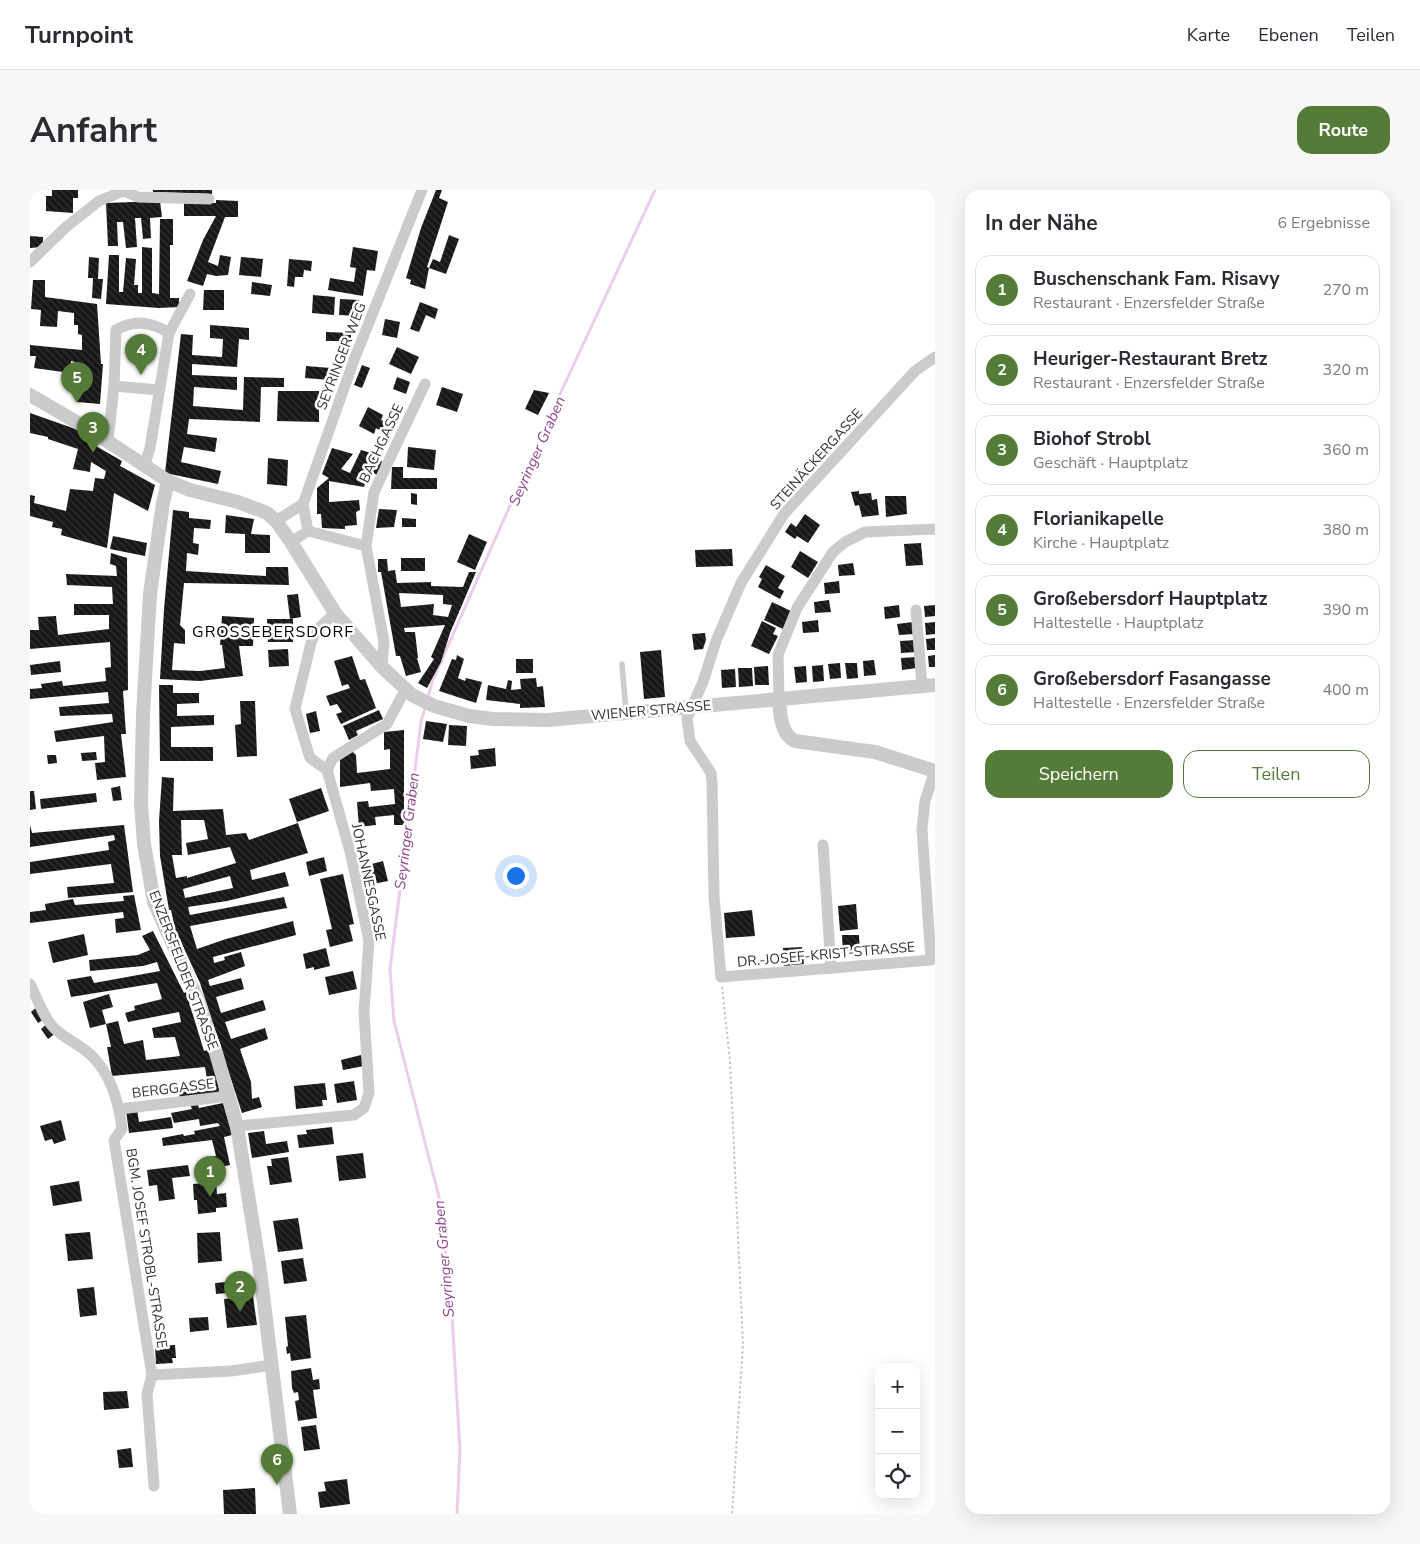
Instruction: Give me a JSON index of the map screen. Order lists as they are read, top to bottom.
{
  "streets": {
    "street": [
      "SEYRINGER WEG",
      "BACHGASSE",
      "STEINÄCKERGASSE",
      "WIENER STRASSE",
      "JOHANNESGASSE",
      "DR.-JOSEF-KRIST-STRASSE",
      "ENZERSFELDER STRASSE",
      "BERGGASSE",
      "BGM. JOSEF STROBL-STRASSE"
    ]
  },
  "crossings": [
    ["STEINÄCKERGASSE", "WIENER STRASSE"],
    ["STEINÄCKERGASSE", "DR.-JOSEF-KRIST-STRASSE"],
    ["WIENER STRASSE", "DR.-JOSEF-KRIST-STRASSE"],
    ["WIENER STRASSE", "ENZERSFELDER STRASSE"],
    ["JOHANNESGASSE", "ENZERSFELDER STRASSE"],
    ["ENZERSFELDER STRASSE", "BERGGASSE"],
    ["BERGGASSE", "BGM. JOSEF STROBL-STRASSE"]
  ],
  "districts": ["GROSSEBERSDORF"],
  "water": ["Seyringer Graben"],
  "page": {
    "header": "Turnpoint",
    "nav": ["Karte", "Ebenen", "Teilen"],
    "buttons": [
      "Route",
      ["Speichern", "Teilen"]
    ],
    "title": "Anfahrt",
    "heading": ["In der Nähe", "6 Ergebnisse"],
    "list": [
      {
        "mark": "1",
        "name": "Buschenschank Fam. Risavy",
        "note": "Restaurant · Enzersfelder Straße",
        "value": "270 m"
      },
      {
        "mark": "2",
        "name": "Heuriger-Restaurant Bretz",
        "note": "Restaurant · Enzersfelder Straße",
        "value": "320 m"
      },
      {
        "mark": "3",
        "name": "Biohof Strobl",
        "note": "Geschäft · Hauptplatz",
        "value": "360 m"
      },
      {
        "mark": "4",
        "name": "Florianikapelle",
        "note": "Kirche · Hauptplatz",
        "value": "380 m"
      },
      {
        "mark": "5",
        "name": "Großebersdorf Hauptplatz",
        "note": "Haltestelle · Hauptplatz",
        "value": "390 m"
      },
      {
        "mark": "6",
        "name": "Großebersdorf Fasangasse",
        "note": "Haltestelle · Enzersfelder Straße",
        "value": "400 m"
      }
    ],
    "pins": [
      "4",
      "5",
      "3",
      "1",
      "2",
      "6"
    ],
    "map_buttons": ["+", "−"]
  }
}
